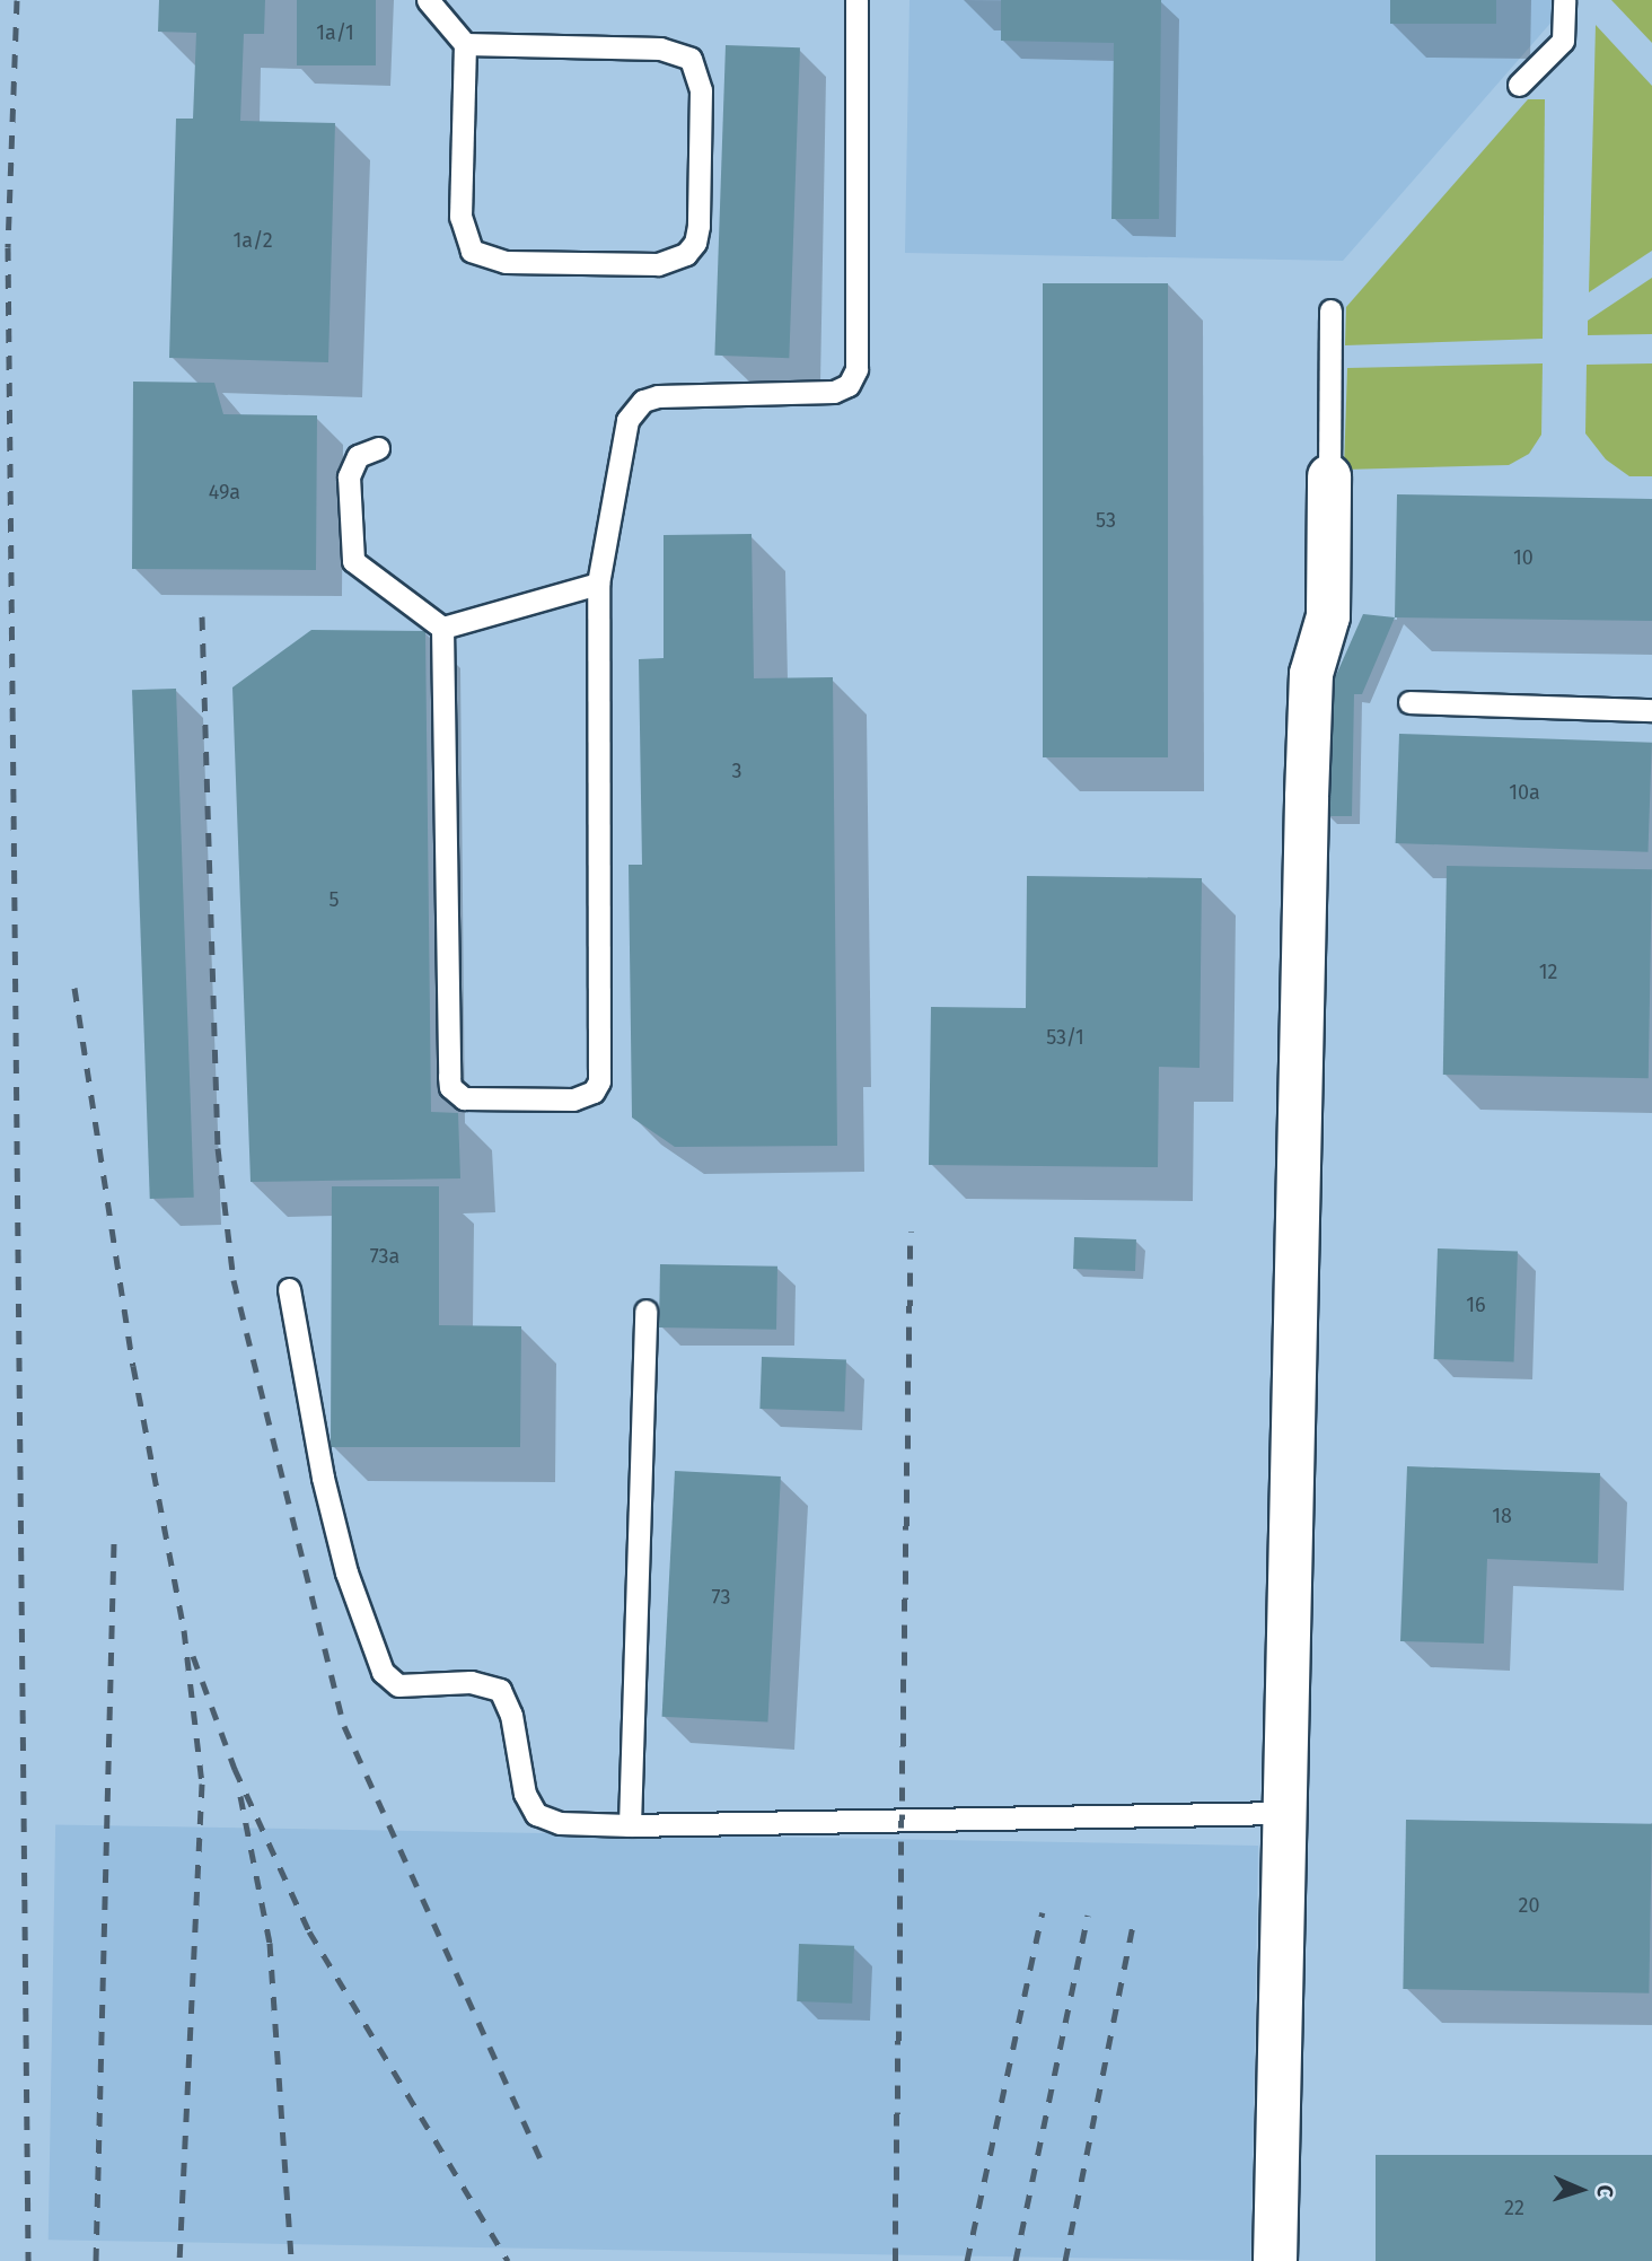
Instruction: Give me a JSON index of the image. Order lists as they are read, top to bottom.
{
  "house_numbers": [
    "1а/1",
    "1а/2",
    "49а",
    "53",
    "10",
    "3",
    "10а",
    "5",
    "12",
    "53/1",
    "73а",
    "16",
    "18",
    "73",
    "20",
    "22"
  ],
  "north": "right"
}
